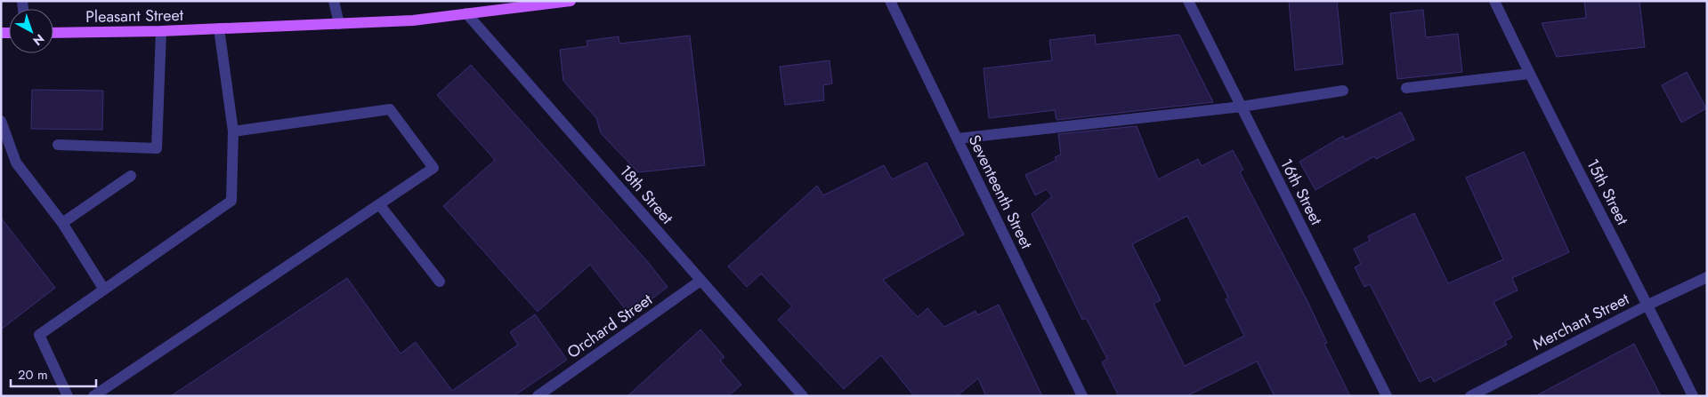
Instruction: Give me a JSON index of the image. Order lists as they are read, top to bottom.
{
  "streets": {
    "main road": ["Pleasant Street"],
    "street": [
      "Seventeenth Street",
      "16th Street",
      "15th Street",
      "18th Street",
      "Merchant Street",
      "Orchard Street"
    ]
  },
  "crossings": [
    ["Pleasant Street", "18th Street"],
    ["15th Street", "Merchant Street"],
    ["18th Street", "Orchard Street"]
  ],
  "scale_bar": "20 m",
  "north": "bottom right"
}
